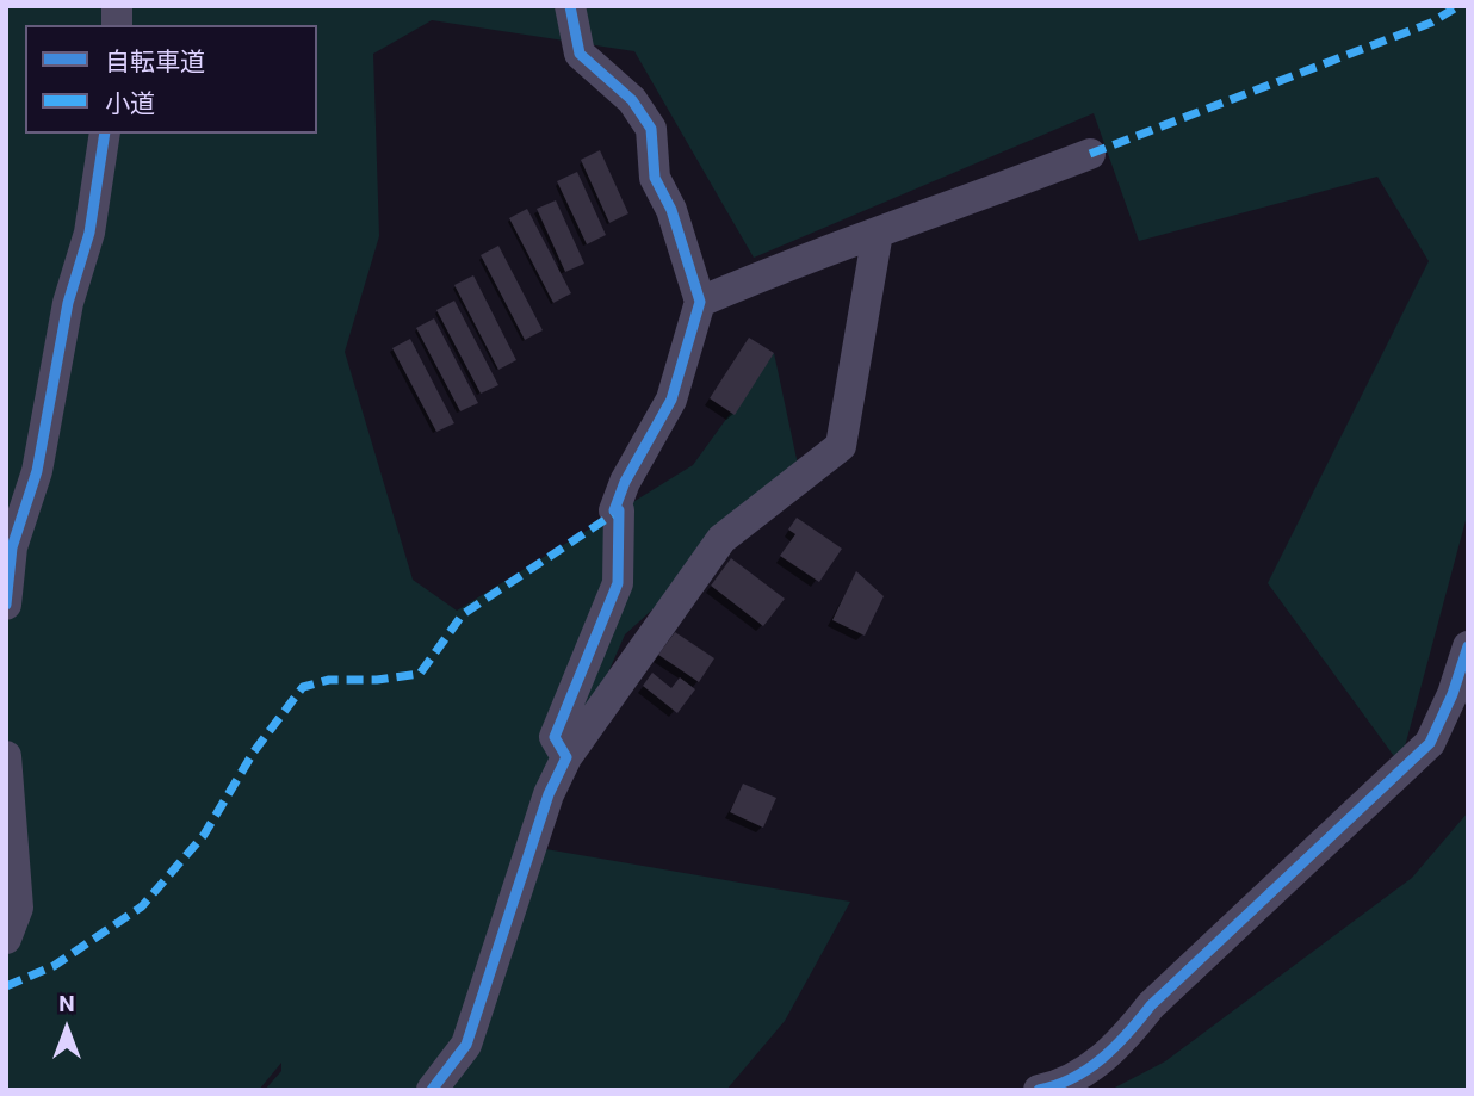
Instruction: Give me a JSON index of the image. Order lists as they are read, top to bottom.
{
  "legend": ["自転車道", "小道"],
  "north": "top"
}
